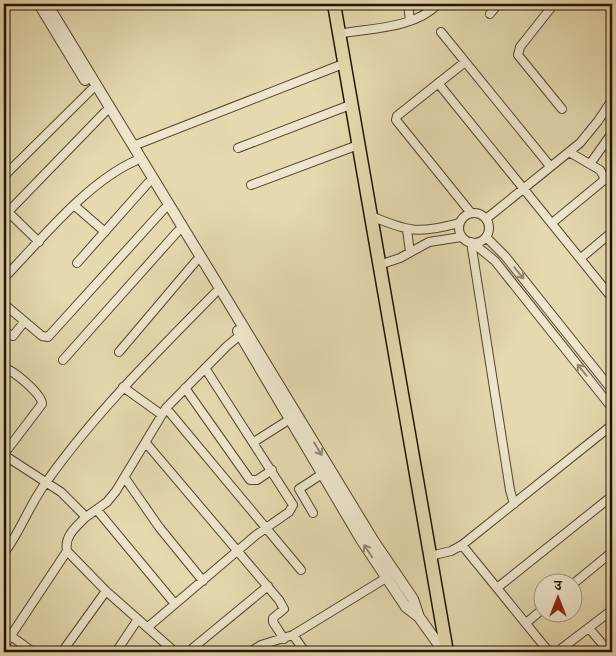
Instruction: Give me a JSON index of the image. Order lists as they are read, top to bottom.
{
  "north": "top"
}
